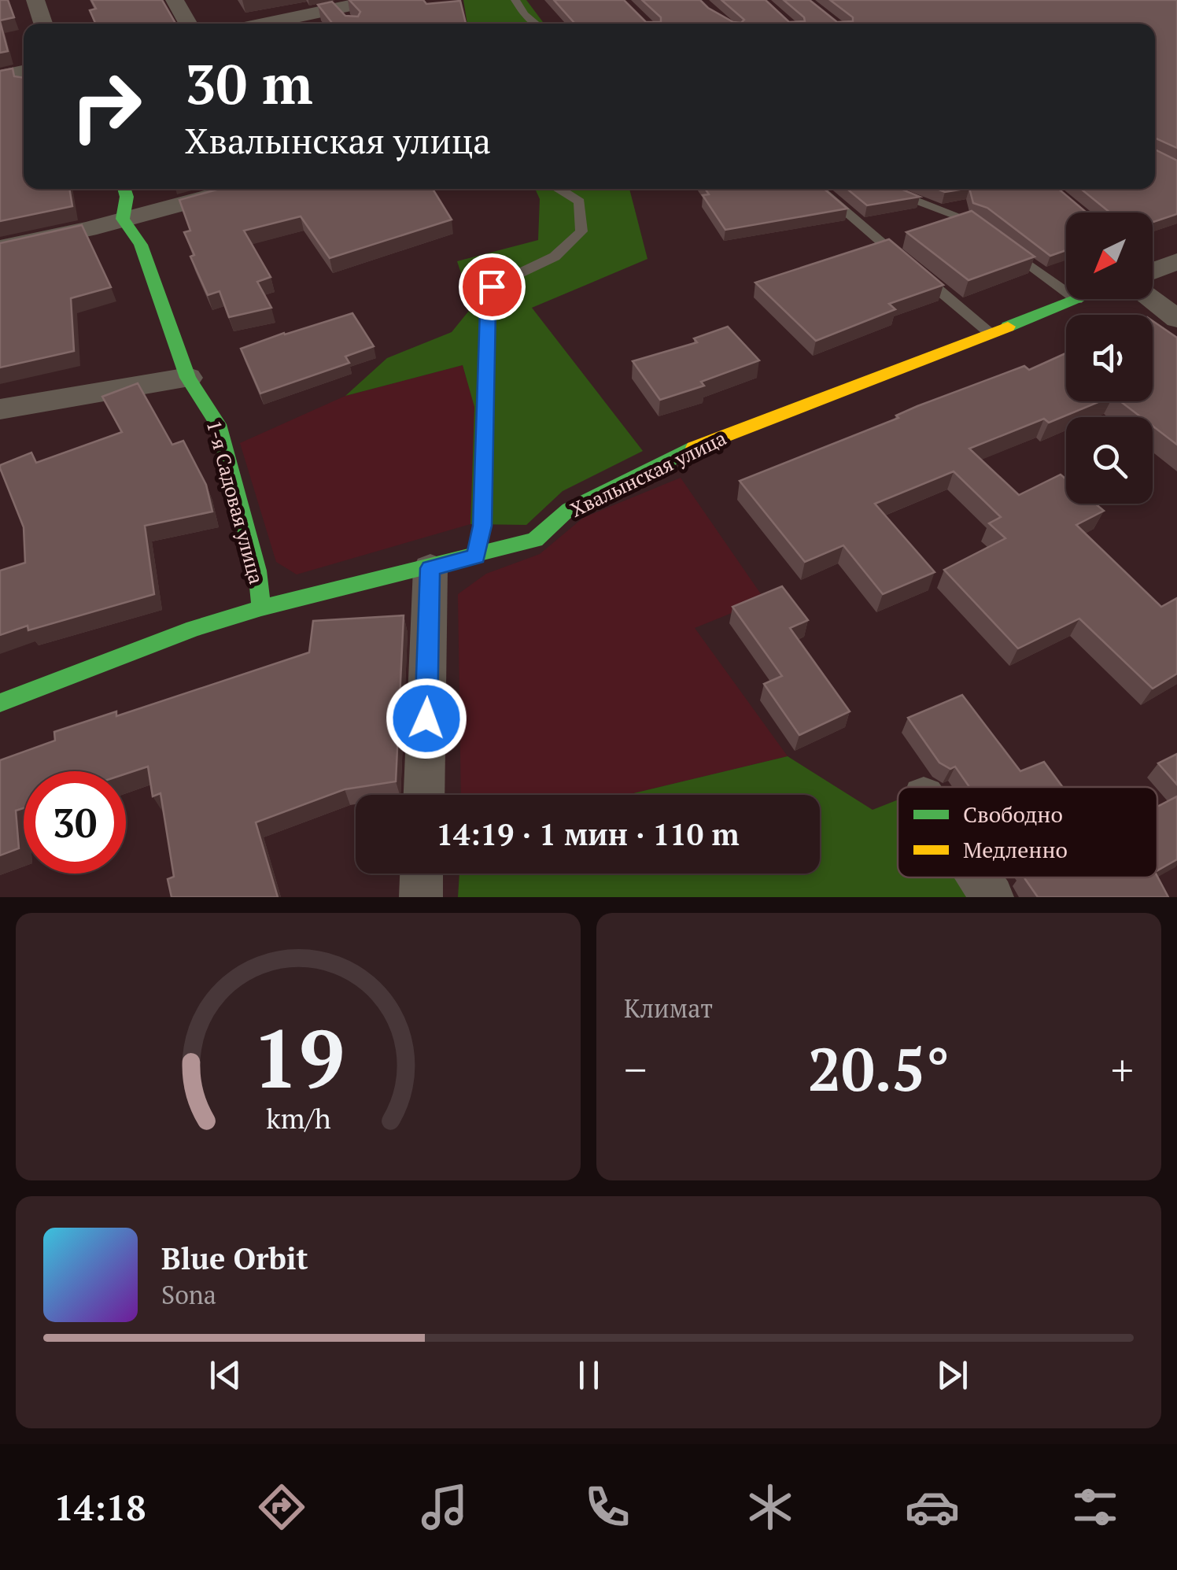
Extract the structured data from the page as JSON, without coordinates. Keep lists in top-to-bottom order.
{
  "streets": {
    "street": ["Хвалынская улица", "1-я Садовая улица"]
  },
  "crossings": [
    ["Хвалынская улица", "1-я Садовая улица"]
  ],
  "legend": ["Свободно", "Медленно"],
  "north": "bottom left",
  "page": {
    "turn": ["30 m", "Хвалынская улица"],
    "limit": "30",
    "trip": "14:19 · 1 мин · 110 m",
    "tile": "Климат",
    "heat": ["−", "20.5°", "+"],
    "song": ["Blue Orbit", "Sona"],
    "tabs": "14:18",
    "gauge": ["19", "km/h"]
  }
}
